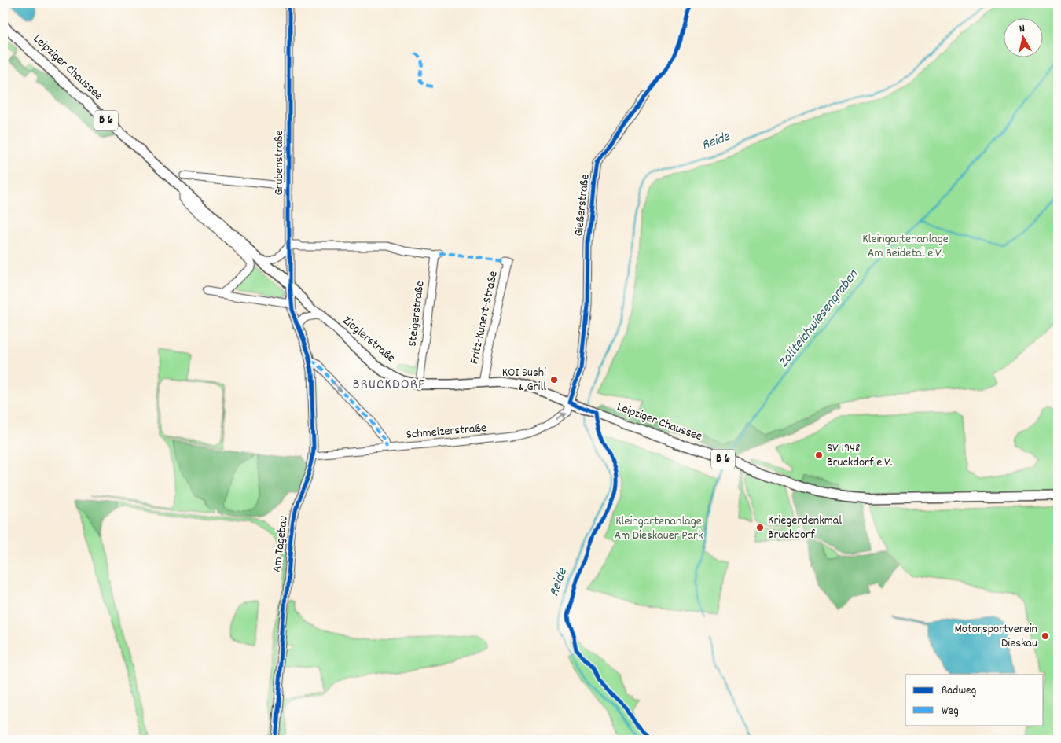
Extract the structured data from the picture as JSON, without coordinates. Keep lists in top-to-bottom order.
{
  "streets": {
    "main road": ["Leipziger Chaussee", "B 6", "Zieglerstraße"],
    "street": [
      "Grubenstraße",
      "Gießerstraße",
      "Steigerstraße",
      "Fritz-Kunert-Straße",
      "Schmelzerstraße",
      "Am Tagebau"
    ]
  },
  "crossings": [
    ["Leipziger Chaussee", "Zieglerstraße"],
    ["Grubenstraße", "Steigerstraße"],
    ["Grubenstraße", "Zieglerstraße"],
    ["Grubenstraße", "Am Tagebau"],
    ["Gießerstraße", "Zieglerstraße"],
    ["Gießerstraße", "Schmelzerstraße"],
    ["Fritz-Kunert-Straße", "Zieglerstraße"],
    ["Zieglerstraße", "Schmelzerstraße"],
    ["Zieglerstraße", "Am Tagebau"],
    ["Schmelzerstraße", "Am Tagebau"]
  ],
  "one_way": ["Schmelzerstraße"],
  "districts": ["BRUCKDORF"],
  "water": ["Reide", "Zollteichwiesengraben"],
  "parks": ["Kleingartenanlage Am Reidetal e.V.", "Kleingartenanlage Am Dieskauer Park"],
  "places": [
    "KOI Sushi & Grill",
    "SV 1948 Bruckdorf e.V.",
    "Kriegerdenkmal Bruckdorf",
    "Motorsportverein Dieskau"
  ],
  "legend": ["Radweg", "Weg"],
  "north": "top"
}
